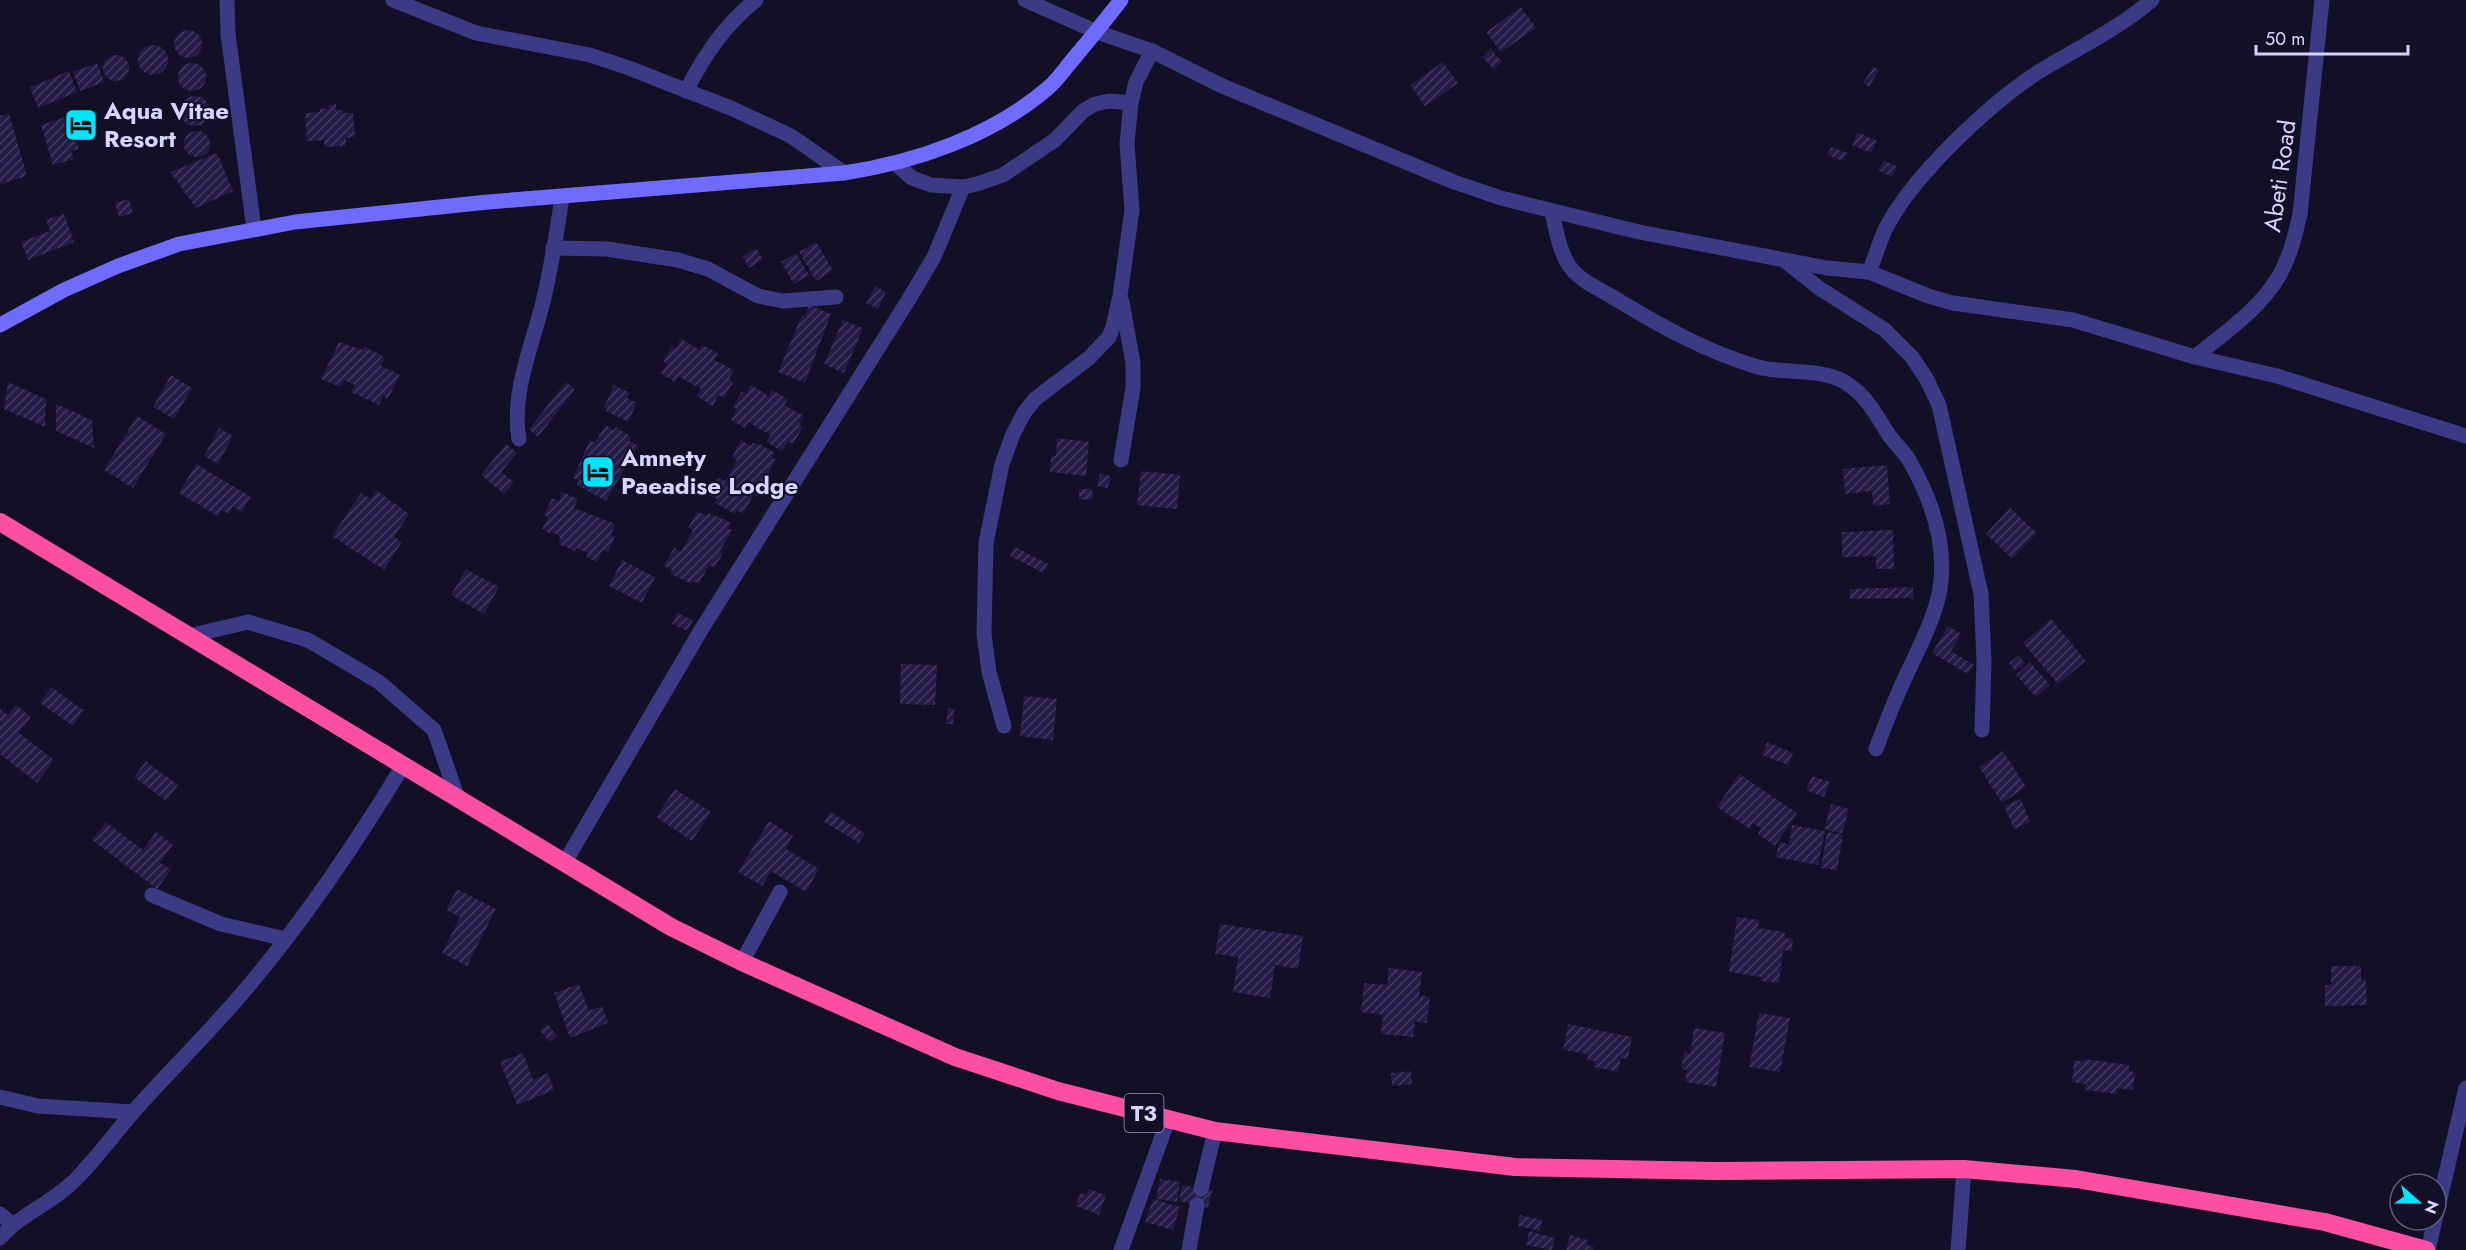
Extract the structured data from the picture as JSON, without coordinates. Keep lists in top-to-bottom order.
{
  "streets": {
    "highway": ["T3"],
    "street": ["Abeti Road"]
  },
  "places": {
    "hotel": ["Aqua Vitae Resort", "Amnety Paeadise Lodge"]
  },
  "scale_bar": "50 m",
  "north": "right"
}
